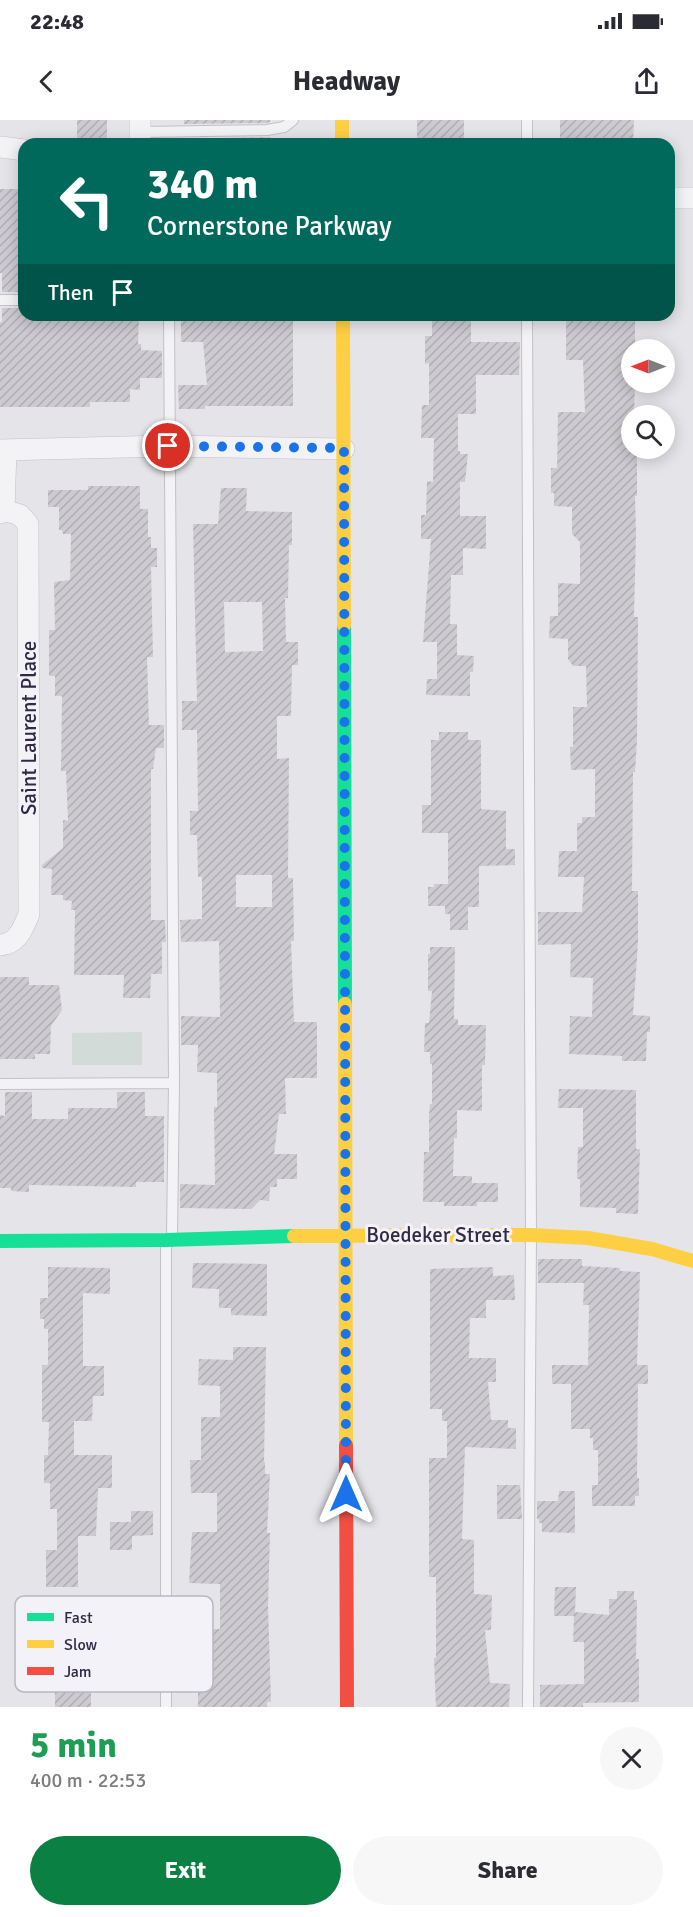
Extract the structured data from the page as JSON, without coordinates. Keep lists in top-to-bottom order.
{
  "streets": {
    "street": ["Saint Laurent Place", "Boedeker Street"]
  },
  "legend": ["Fast", "Slow", "Jam"],
  "north": "left",
  "page": {
    "status": "22:48",
    "header": "Headway",
    "turn": ["340 m", "Cornerstone Parkway"],
    "then": "Then",
    "heading": ["5 min", "400 m · 22:53"],
    "buttons": ["Exit", "Share"]
  }
}
